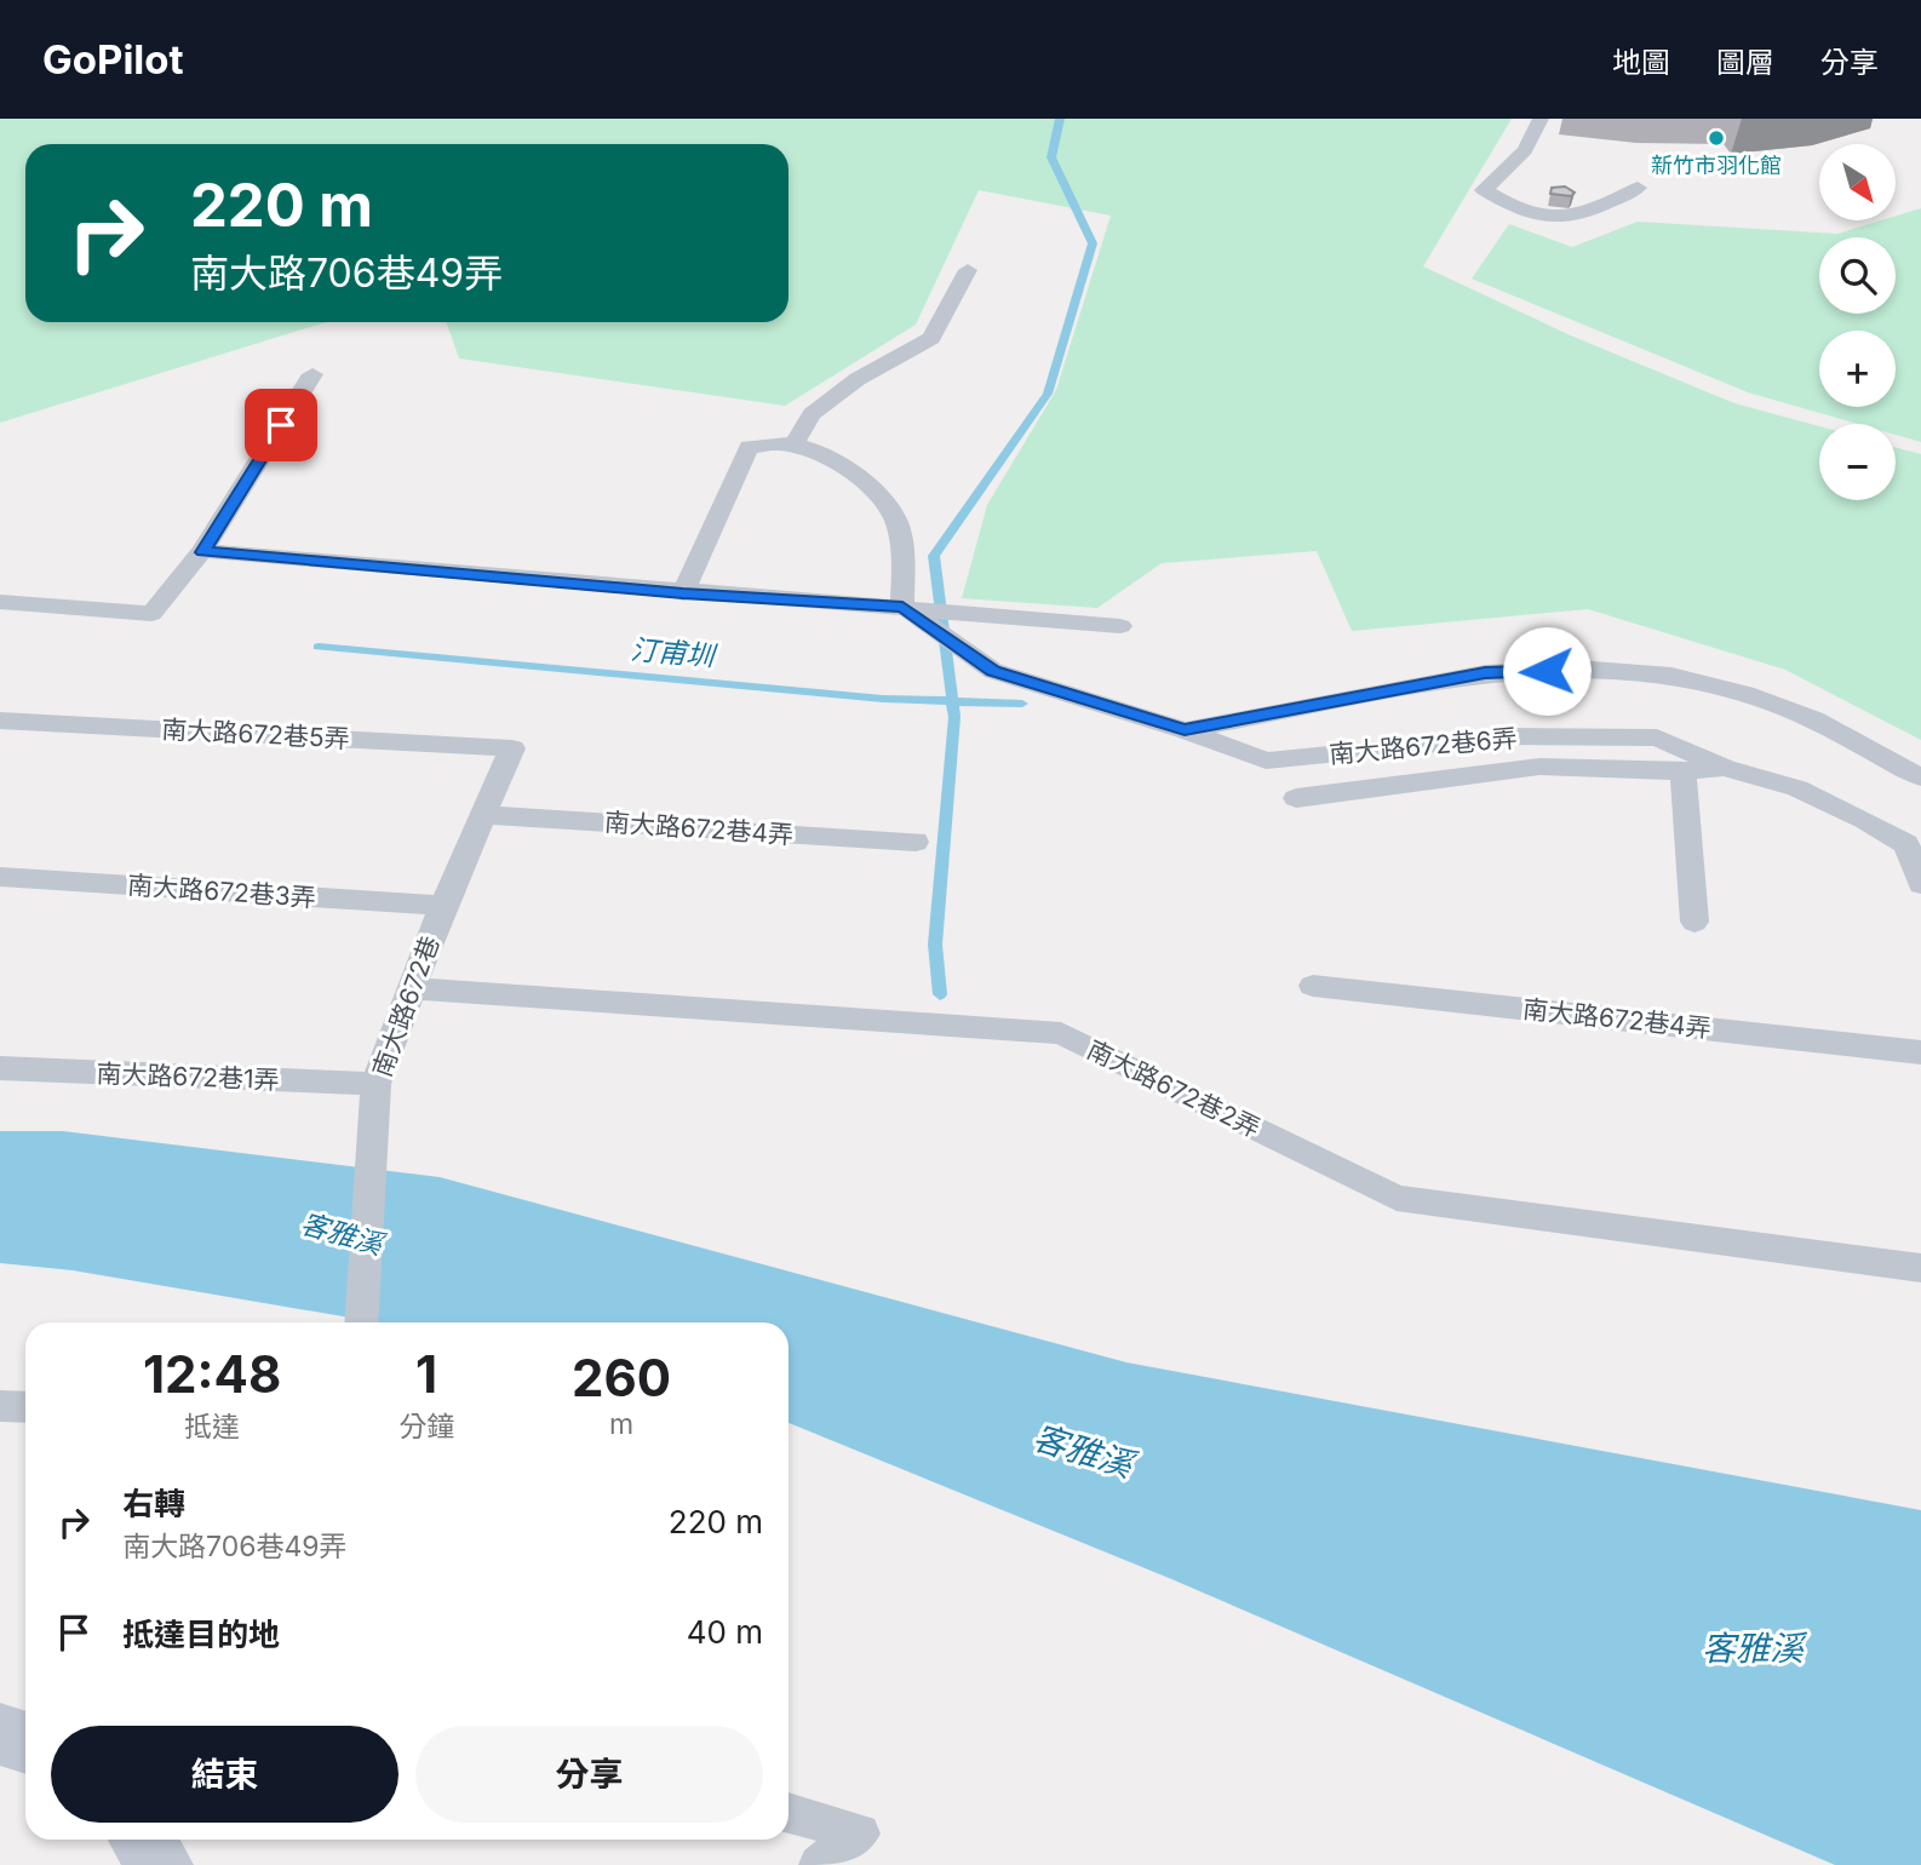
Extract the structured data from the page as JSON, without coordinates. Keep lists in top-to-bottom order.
{
  "streets": {
    "lane": [
      "南大路672巷5弄",
      "南大路672巷6弄",
      "南大路672巷4弄",
      "南大路672巷3弄",
      "南大路672巷",
      "南大路672巷1弄",
      "南大路672巷2弄"
    ]
  },
  "crossings": [
    ["南大路672巷5弄", "南大路672巷"],
    ["南大路672巷4弄", "南大路672巷"],
    ["南大路672巷3弄", "南大路672巷"],
    ["南大路672巷", "南大路672巷1弄"],
    ["南大路672巷", "南大路672巷2弄"]
  ],
  "water": ["汀甫圳", "客雅溪"],
  "places": ["新竹市羽化館"],
  "north": "bottom right",
  "page": {
    "header": "GoPilot",
    "nav": ["地圖", "圖層", "分享"],
    "map_buttons": ["+", "−"],
    "turn": ["220 m", "南大路706巷49弄"],
    "eta": [
      "12:48",
      "抵達",
      "1",
      "分鐘",
      "260",
      "m"
    ],
    "list": [
      {
        "name": "右轉",
        "note": "南大路706巷49弄",
        "value": "220 m"
      },
      {
        "name": "抵達目的地",
        "value": "40 m"
      }
    ],
    "buttons": ["結束", "分享"]
  }
}
